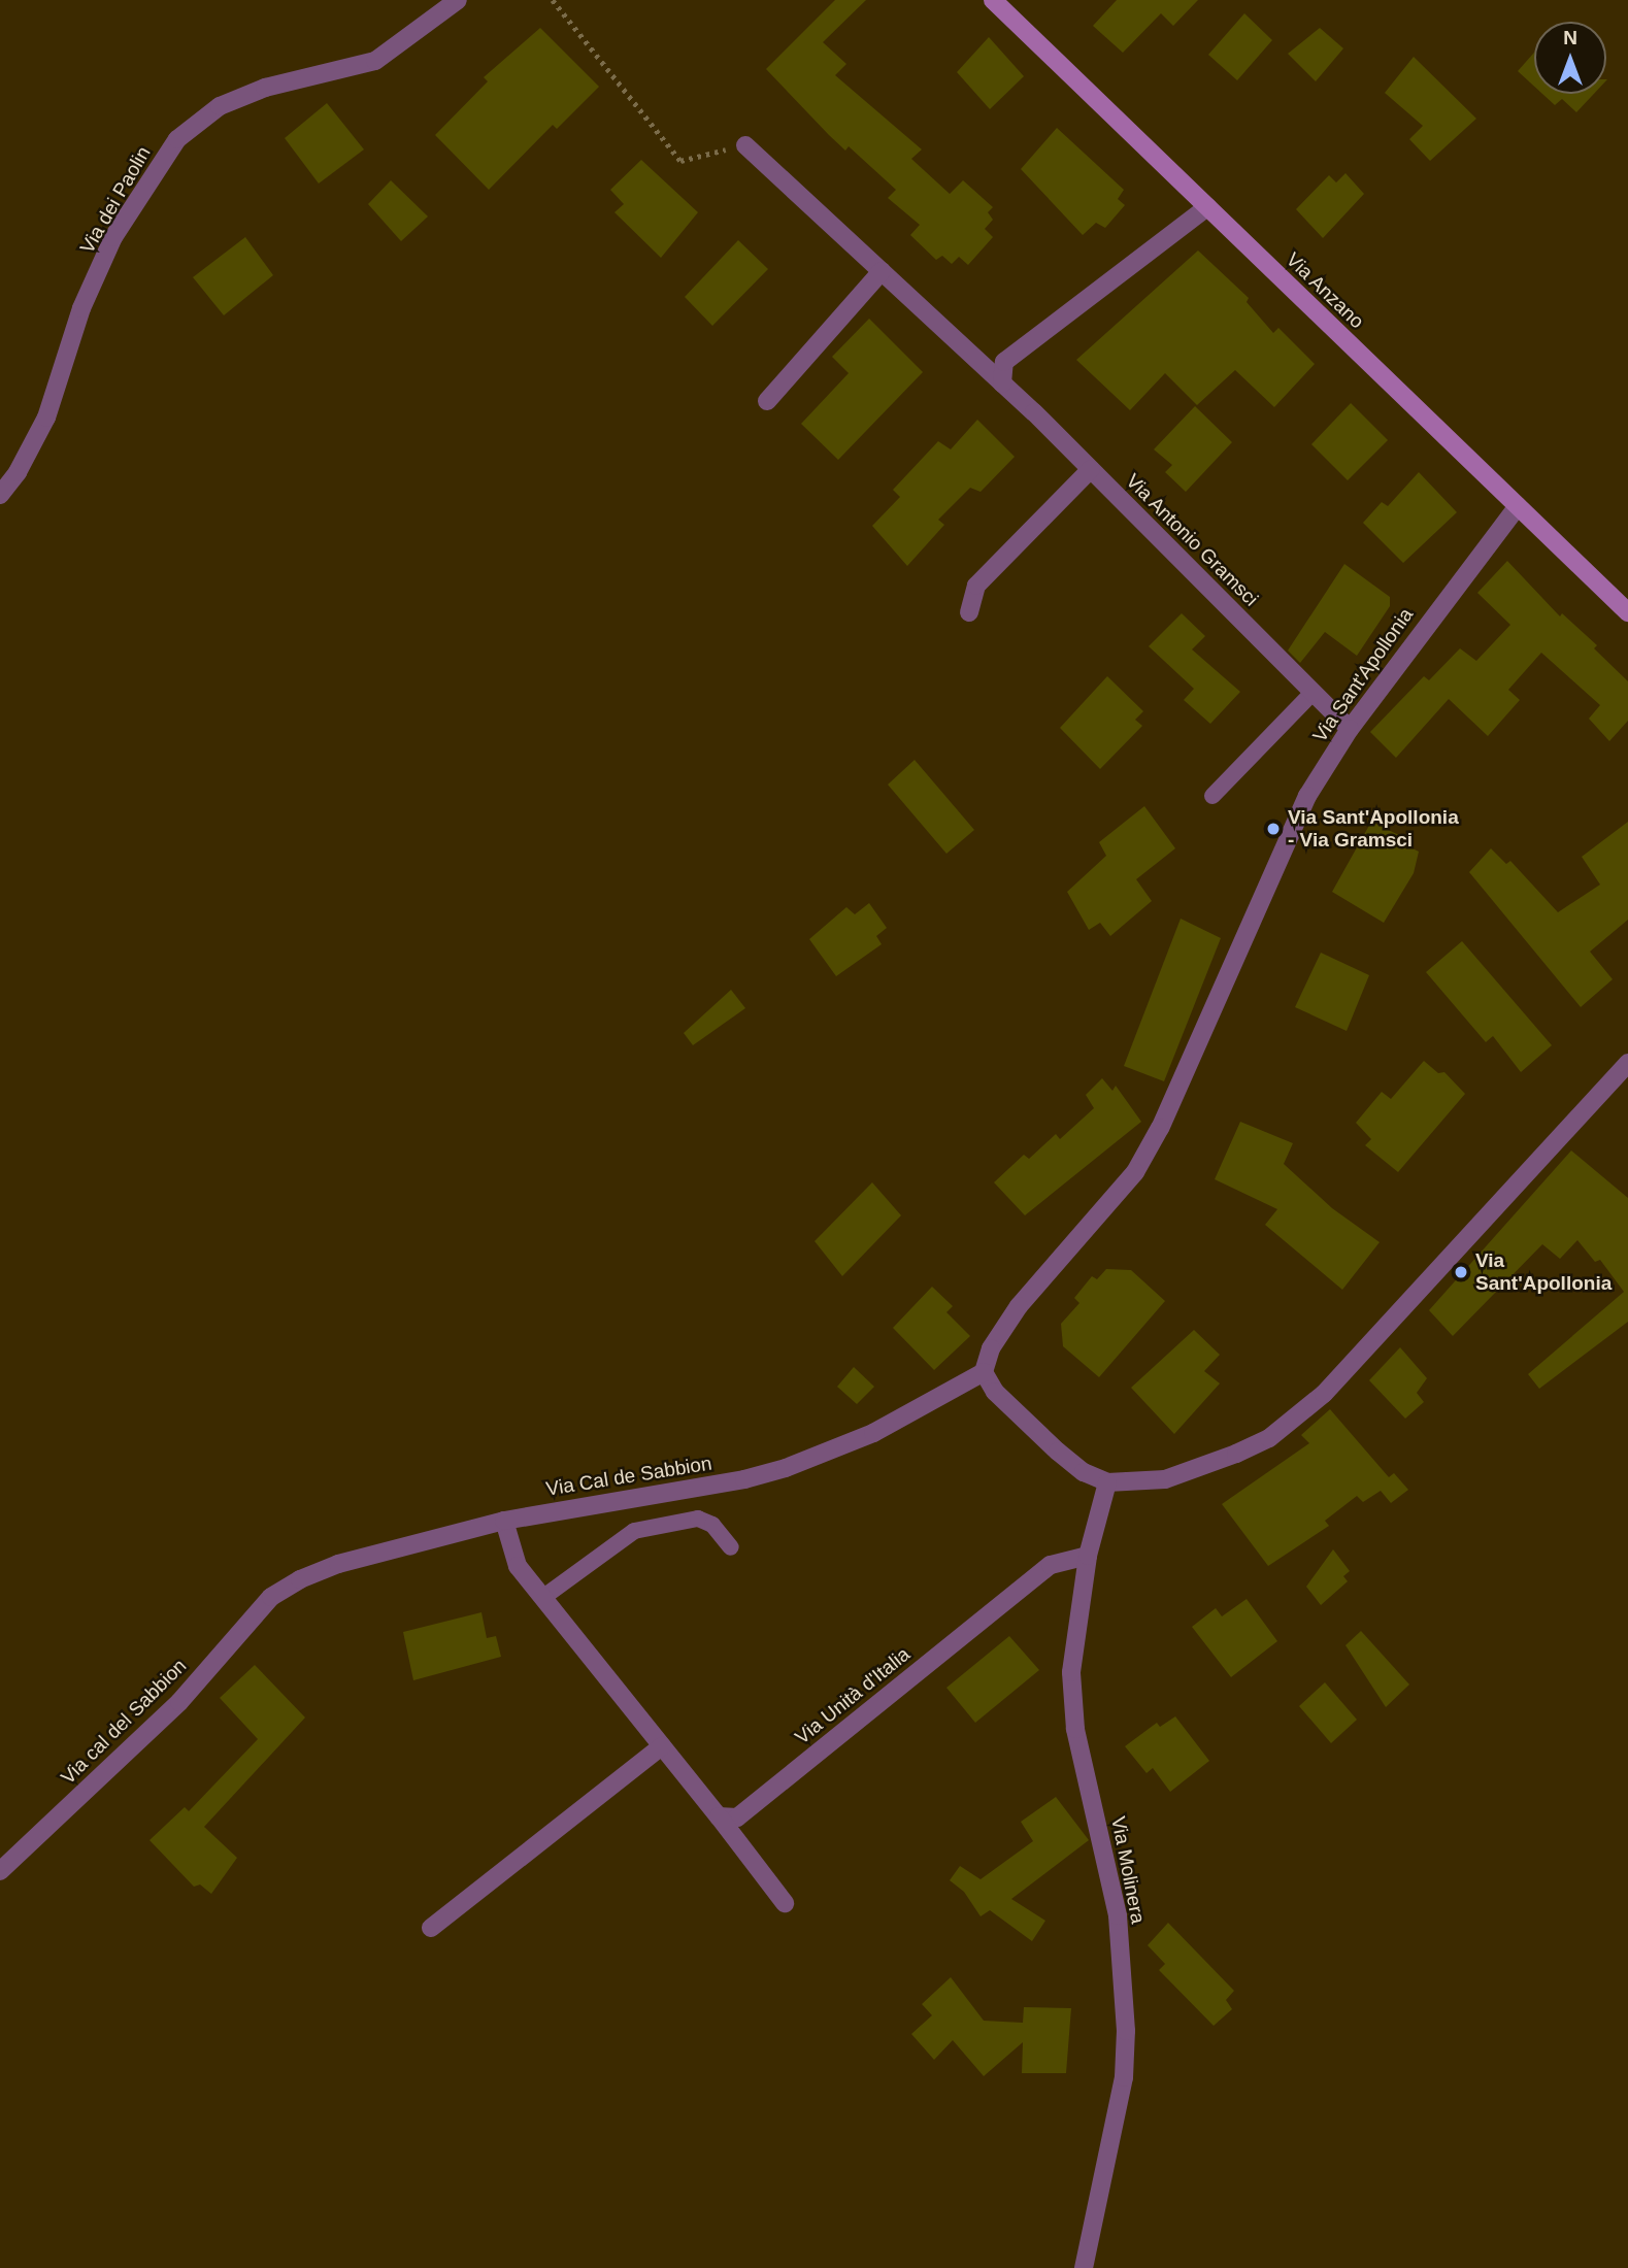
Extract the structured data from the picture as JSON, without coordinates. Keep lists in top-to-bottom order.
{
  "streets": {
    "main road": ["Via Anzano"],
    "street": [
      "Via dei Paolin",
      "Via Antonio Gramsci",
      "Via Sant'Apollonia",
      "Via Cal de Sabbion",
      "Via Unità d'Italia",
      "Via cal del Sabbion",
      "Via Molinera"
    ]
  },
  "crossings": [
    ["Via Anzano", "Via Sant'Apollonia"],
    ["Via Antonio Gramsci", "Via Sant'Apollonia"],
    ["Via Sant'Apollonia", "Via Cal de Sabbion"],
    ["Via Cal de Sabbion", "Via cal del Sabbion"],
    ["Via Unità d'Italia", "Via Molinera"]
  ],
  "places": ["Via Sant'Apollonia - Via Gramsci", "Via Sant'Apollonia"],
  "north": "top"
}
